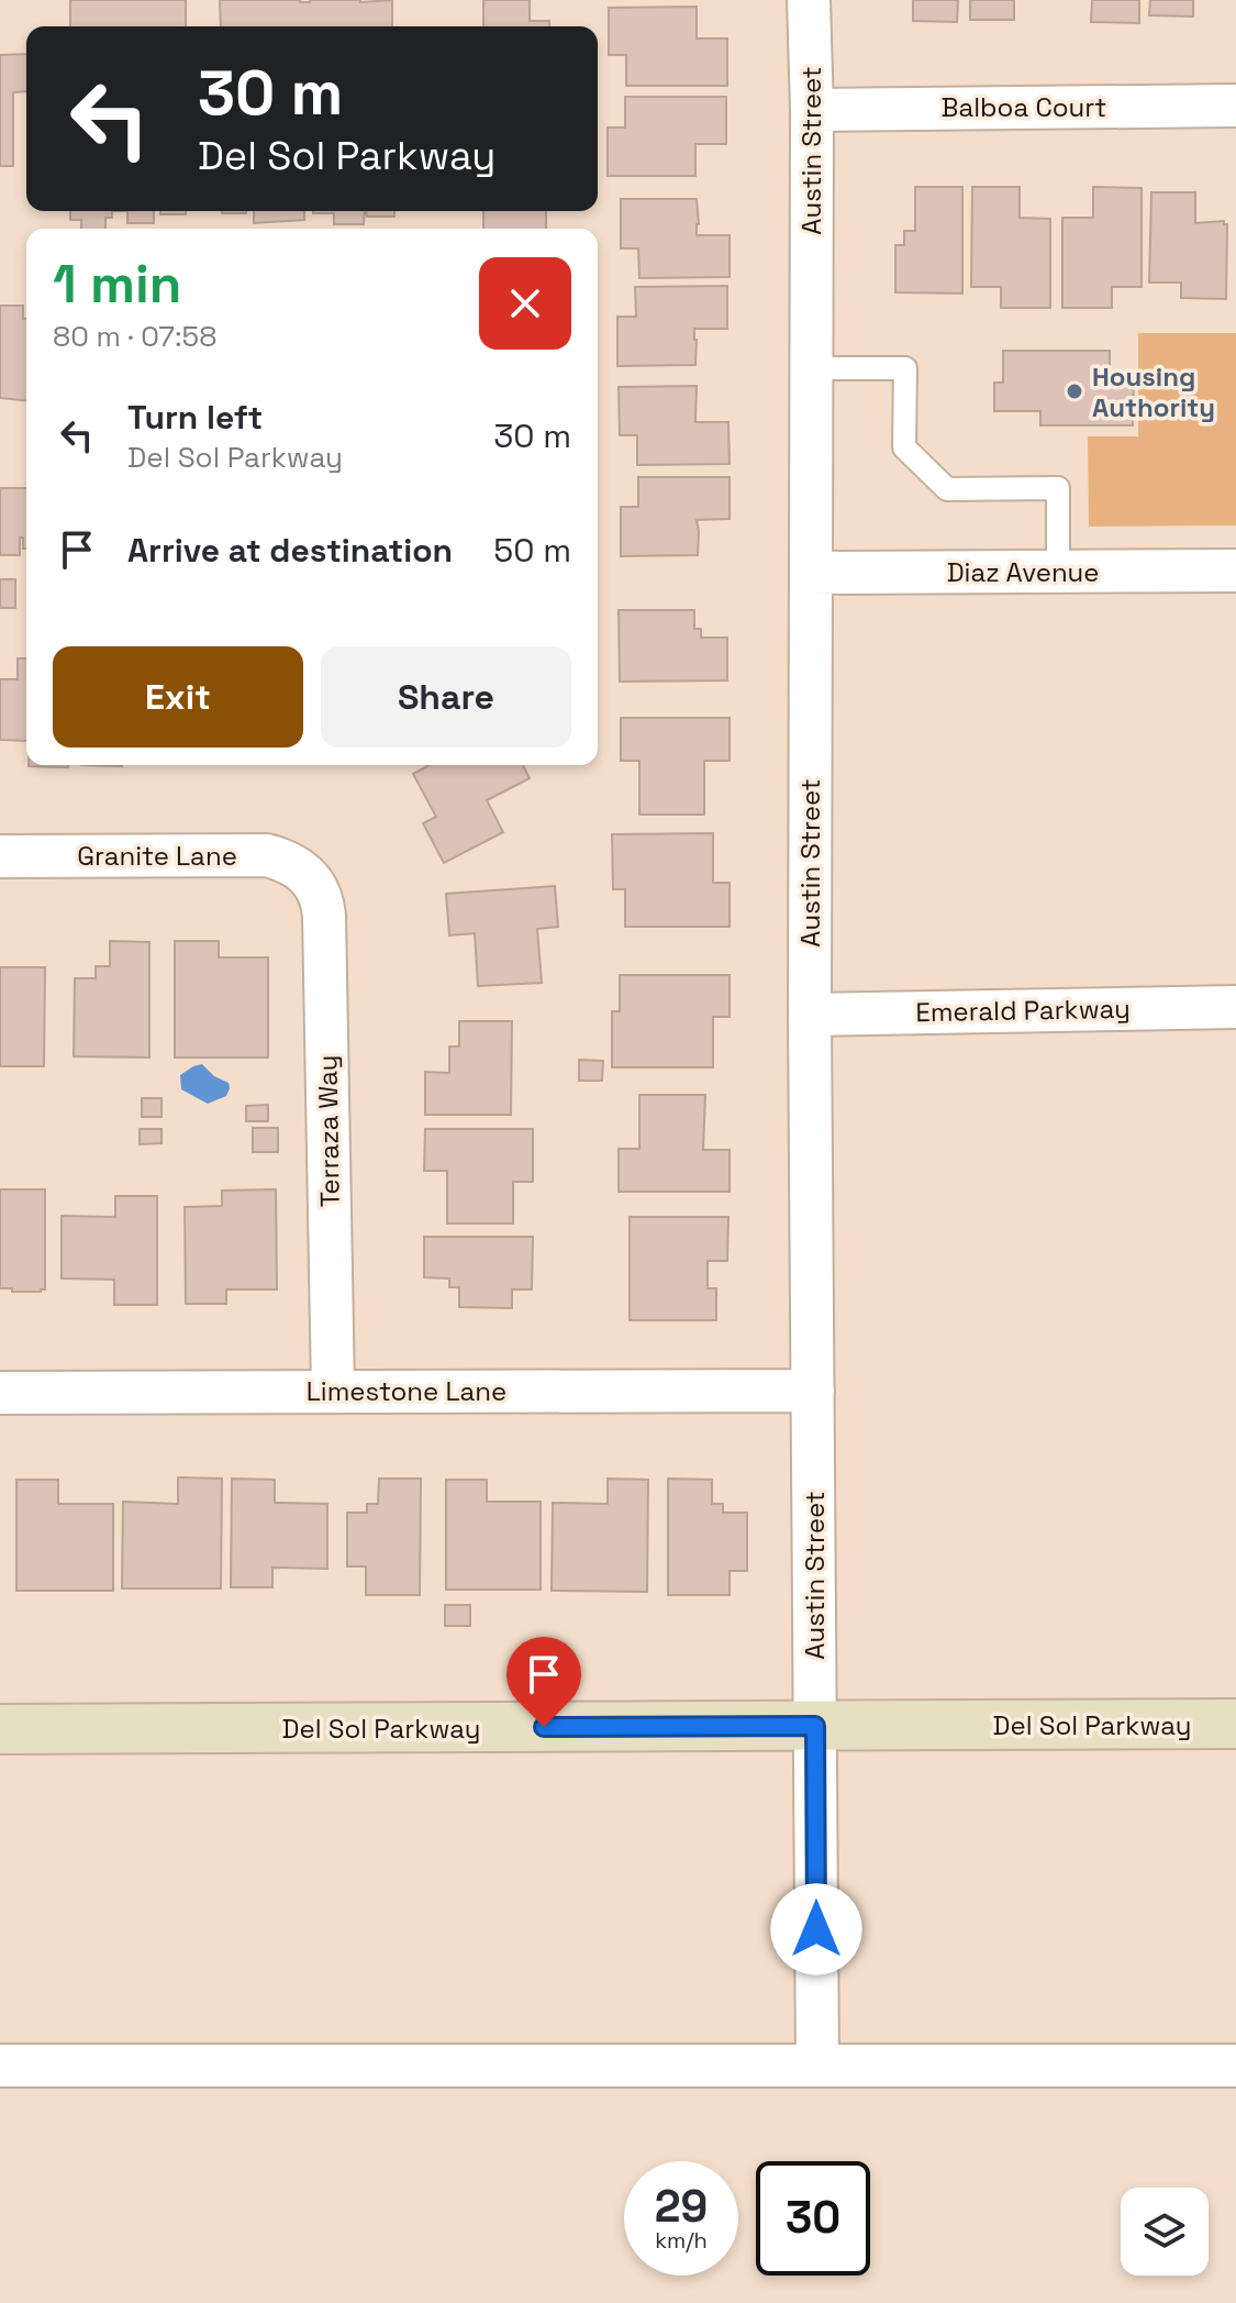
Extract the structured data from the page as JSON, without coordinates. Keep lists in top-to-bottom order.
{
  "streets": {
    "street": [
      "Balboa Court",
      "Austin Street",
      "Diaz Avenue",
      "Granite Lane",
      "Emerald Parkway",
      "Terraza Way",
      "Limestone Lane",
      "Del Sol Parkway"
    ]
  },
  "crossings": [
    ["Balboa Court", "Austin Street"],
    ["Austin Street", "Diaz Avenue"],
    ["Austin Street", "Emerald Parkway"],
    ["Austin Street", "Limestone Lane"],
    ["Austin Street", "Del Sol Parkway"],
    ["Granite Lane", "Terraza Way"],
    ["Terraza Way", "Limestone Lane"]
  ],
  "places": ["Housing Authority"],
  "page": {
    "turn": ["30 m", "Del Sol Parkway"],
    "heading": ["1 min", "80 m · 07:58"],
    "list": [
      {
        "name": "Turn left",
        "note": "Del Sol Parkway",
        "value": "30 m"
      },
      {
        "name": "Arrive at destination",
        "value": "50 m"
      }
    ],
    "buttons": ["Exit", "Share"],
    "speed": "29 km/h",
    "limit": "30"
  }
}
